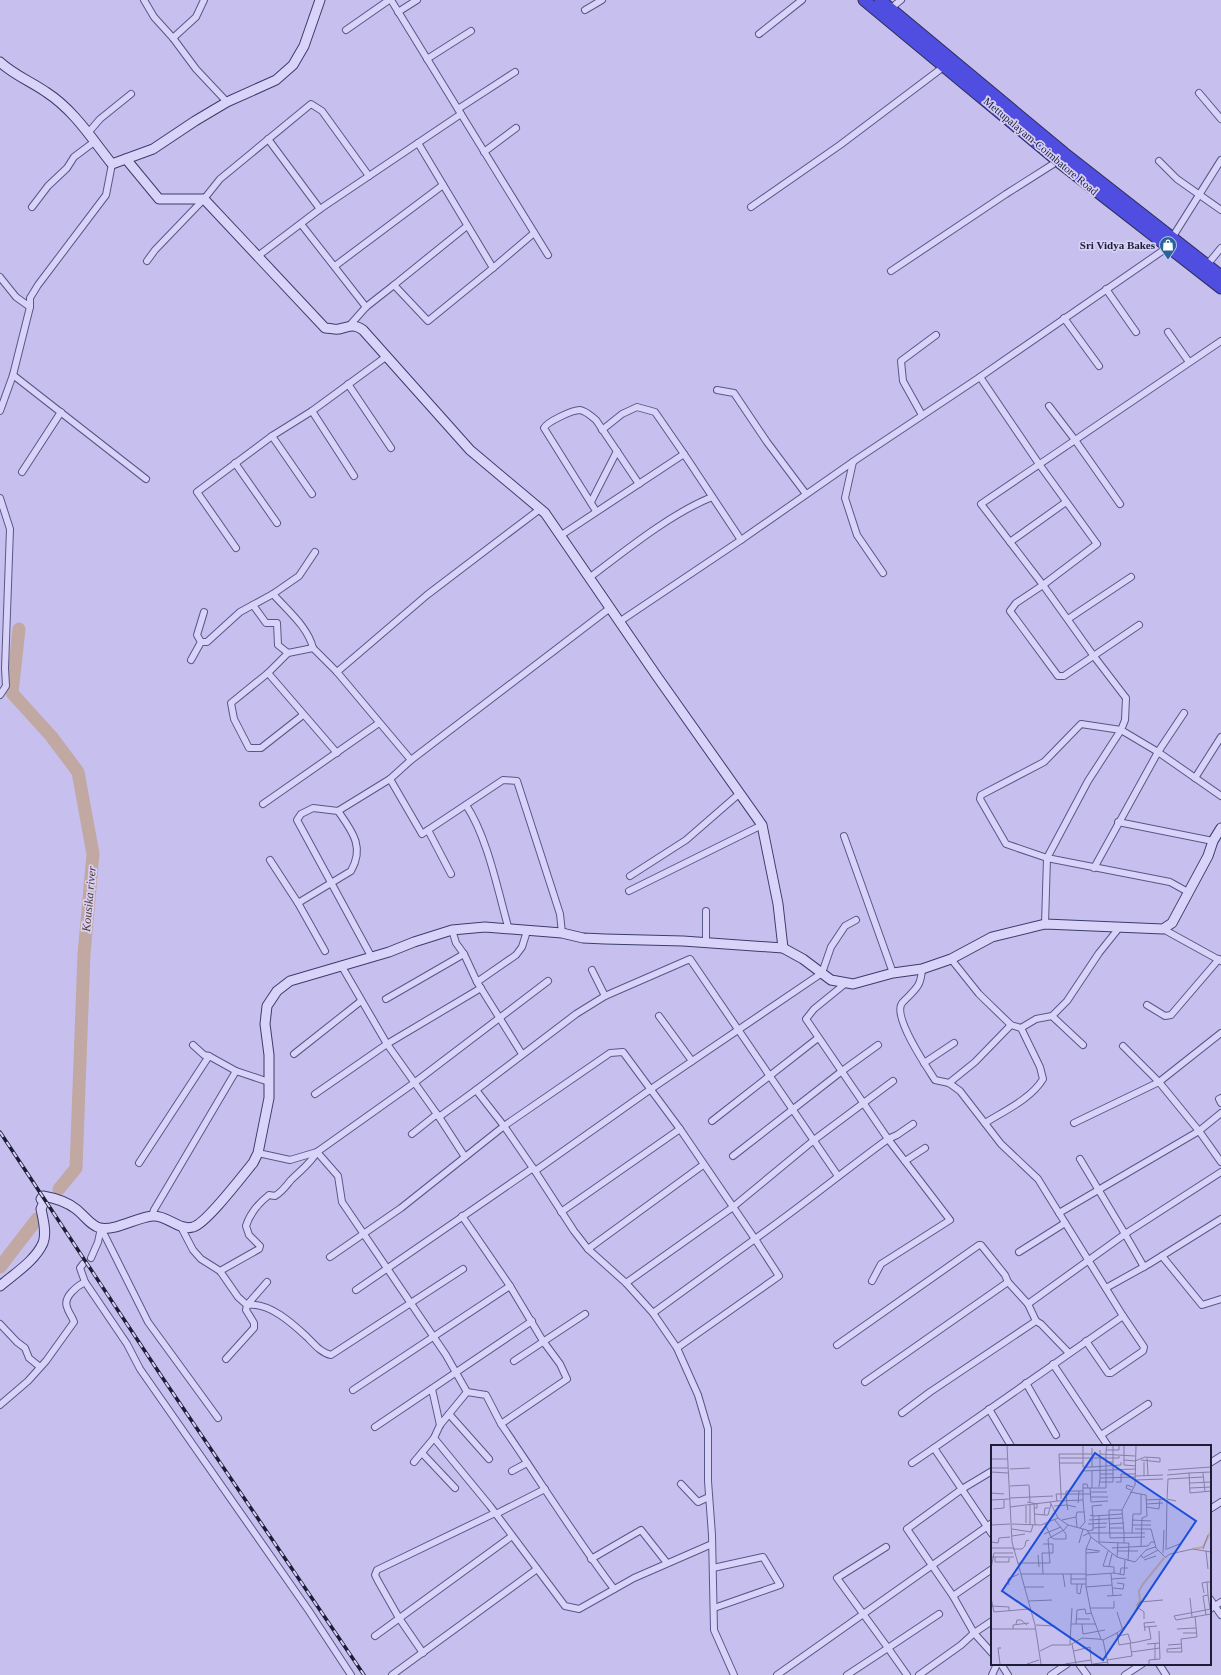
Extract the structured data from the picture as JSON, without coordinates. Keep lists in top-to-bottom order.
{
  "streets": {
    "highway": ["Mettupalayam-Coimbatore Road"]
  },
  "water": ["Kousika river"],
  "places": {
    "shop": ["Sri Vidya Bakes"]
  }
}
